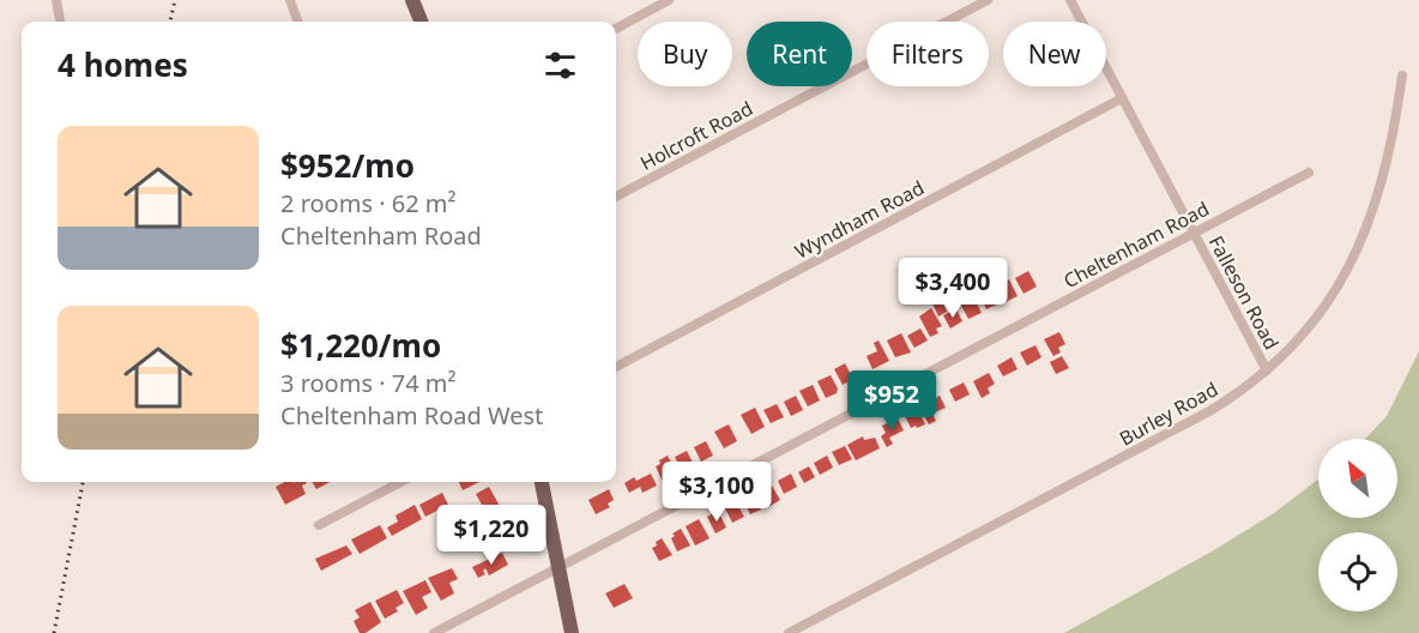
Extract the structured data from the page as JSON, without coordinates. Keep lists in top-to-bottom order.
{
  "streets": {
    "street": [
      "Holcroft Road",
      "Wyndham Road",
      "Cheltenham Road",
      "Falleson Road",
      "Burley Road"
    ]
  },
  "crossings": [
    ["Wyndham Road", "Falleson Road"],
    ["Cheltenham Road", "Falleson Road"],
    ["Falleson Road", "Burley Road"]
  ],
  "north": "top left",
  "page": {
    "chip": [
      "Buy",
      "Rent",
      "Filters",
      "New"
    ],
    "heading": "4 homes",
    "list": [
      {
        "name": "$952/mo",
        "note": "2 rooms · 62 m² · Cheltenham Road"
      },
      {
        "name": "$1,220/mo",
        "note": "3 rooms · 74 m² · Cheltenham Road West"
      }
    ],
    "price": [
      "$3,400",
      "$952",
      "$3,100",
      "$1,220"
    ]
  }
}
